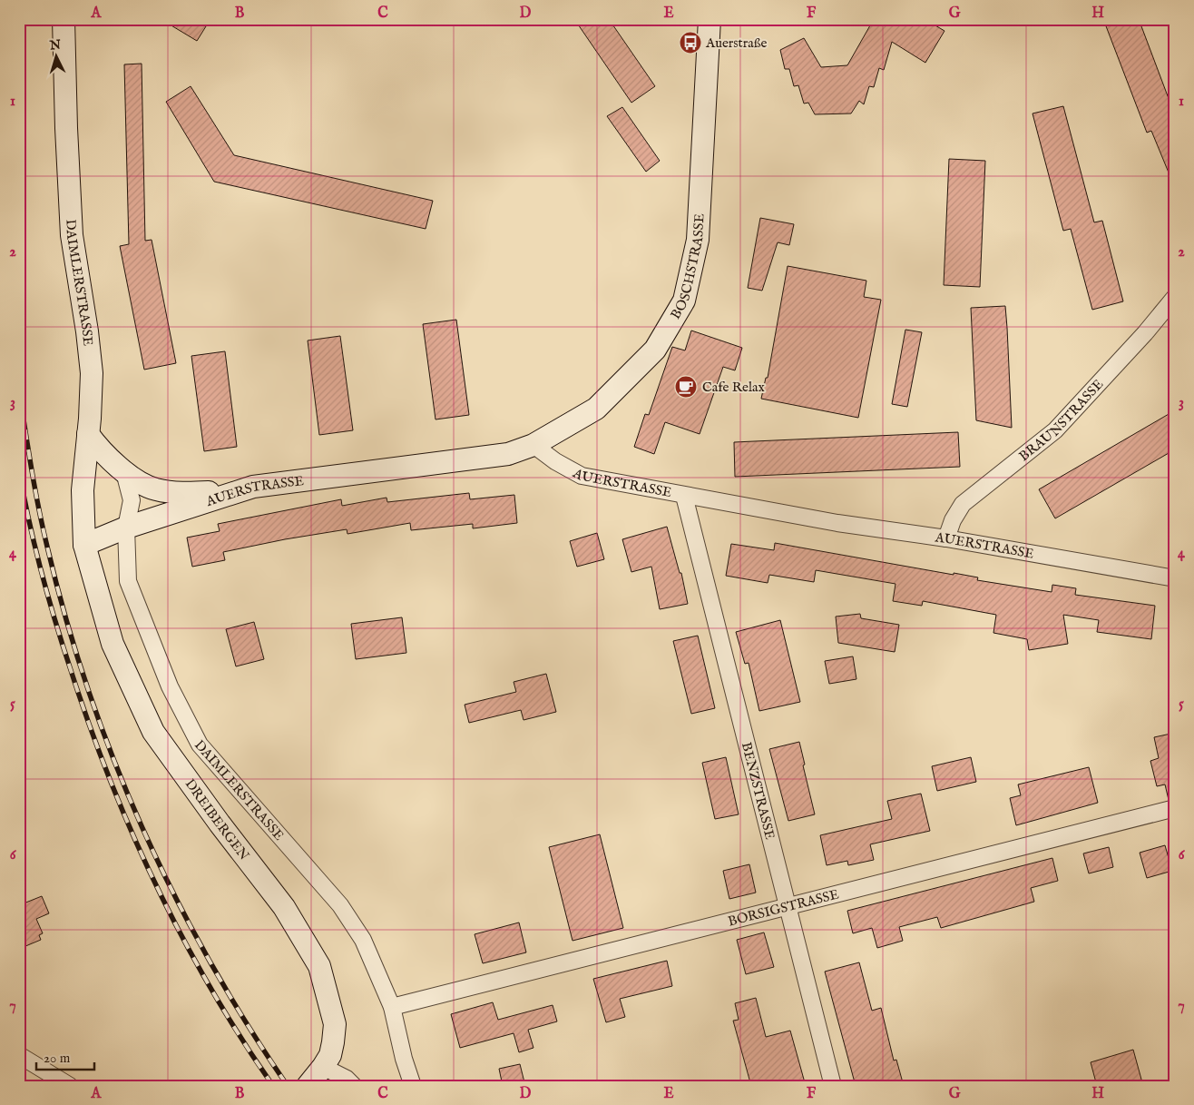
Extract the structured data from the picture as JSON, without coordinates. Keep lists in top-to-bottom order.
{
  "streets": {
    "street": [
      "BOSCHSTRASSE",
      "DAIMLERSTRASSE",
      "BRAUNSTRASSE",
      "AUERSTRASSE",
      "BENZSTRASSE",
      "DREIBERGEN",
      "BORSIGSTRASSE"
    ]
  },
  "crossings": [
    ["BOSCHSTRASSE", "AUERSTRASSE"],
    ["DAIMLERSTRASSE", "AUERSTRASSE"],
    ["DAIMLERSTRASSE", "DREIBERGEN"],
    ["DAIMLERSTRASSE", "BORSIGSTRASSE"],
    ["BRAUNSTRASSE", "AUERSTRASSE"],
    ["AUERSTRASSE", "BENZSTRASSE"],
    ["AUERSTRASSE", "DREIBERGEN"],
    ["BENZSTRASSE", "BORSIGSTRASSE"]
  ],
  "places": {
    "bus stop": ["Auerstraße"],
    "cafe": ["Cafe Relax"]
  },
  "scale_bar": "20 m",
  "north": "top",
  "grid": {
    "columns": [
      "A",
      "B",
      "C",
      "D",
      "E",
      "F",
      "G",
      "H"
    ],
    "rows": [
      "1",
      "2",
      "3",
      "4",
      "5",
      "6",
      "7"
    ]
  }
}
